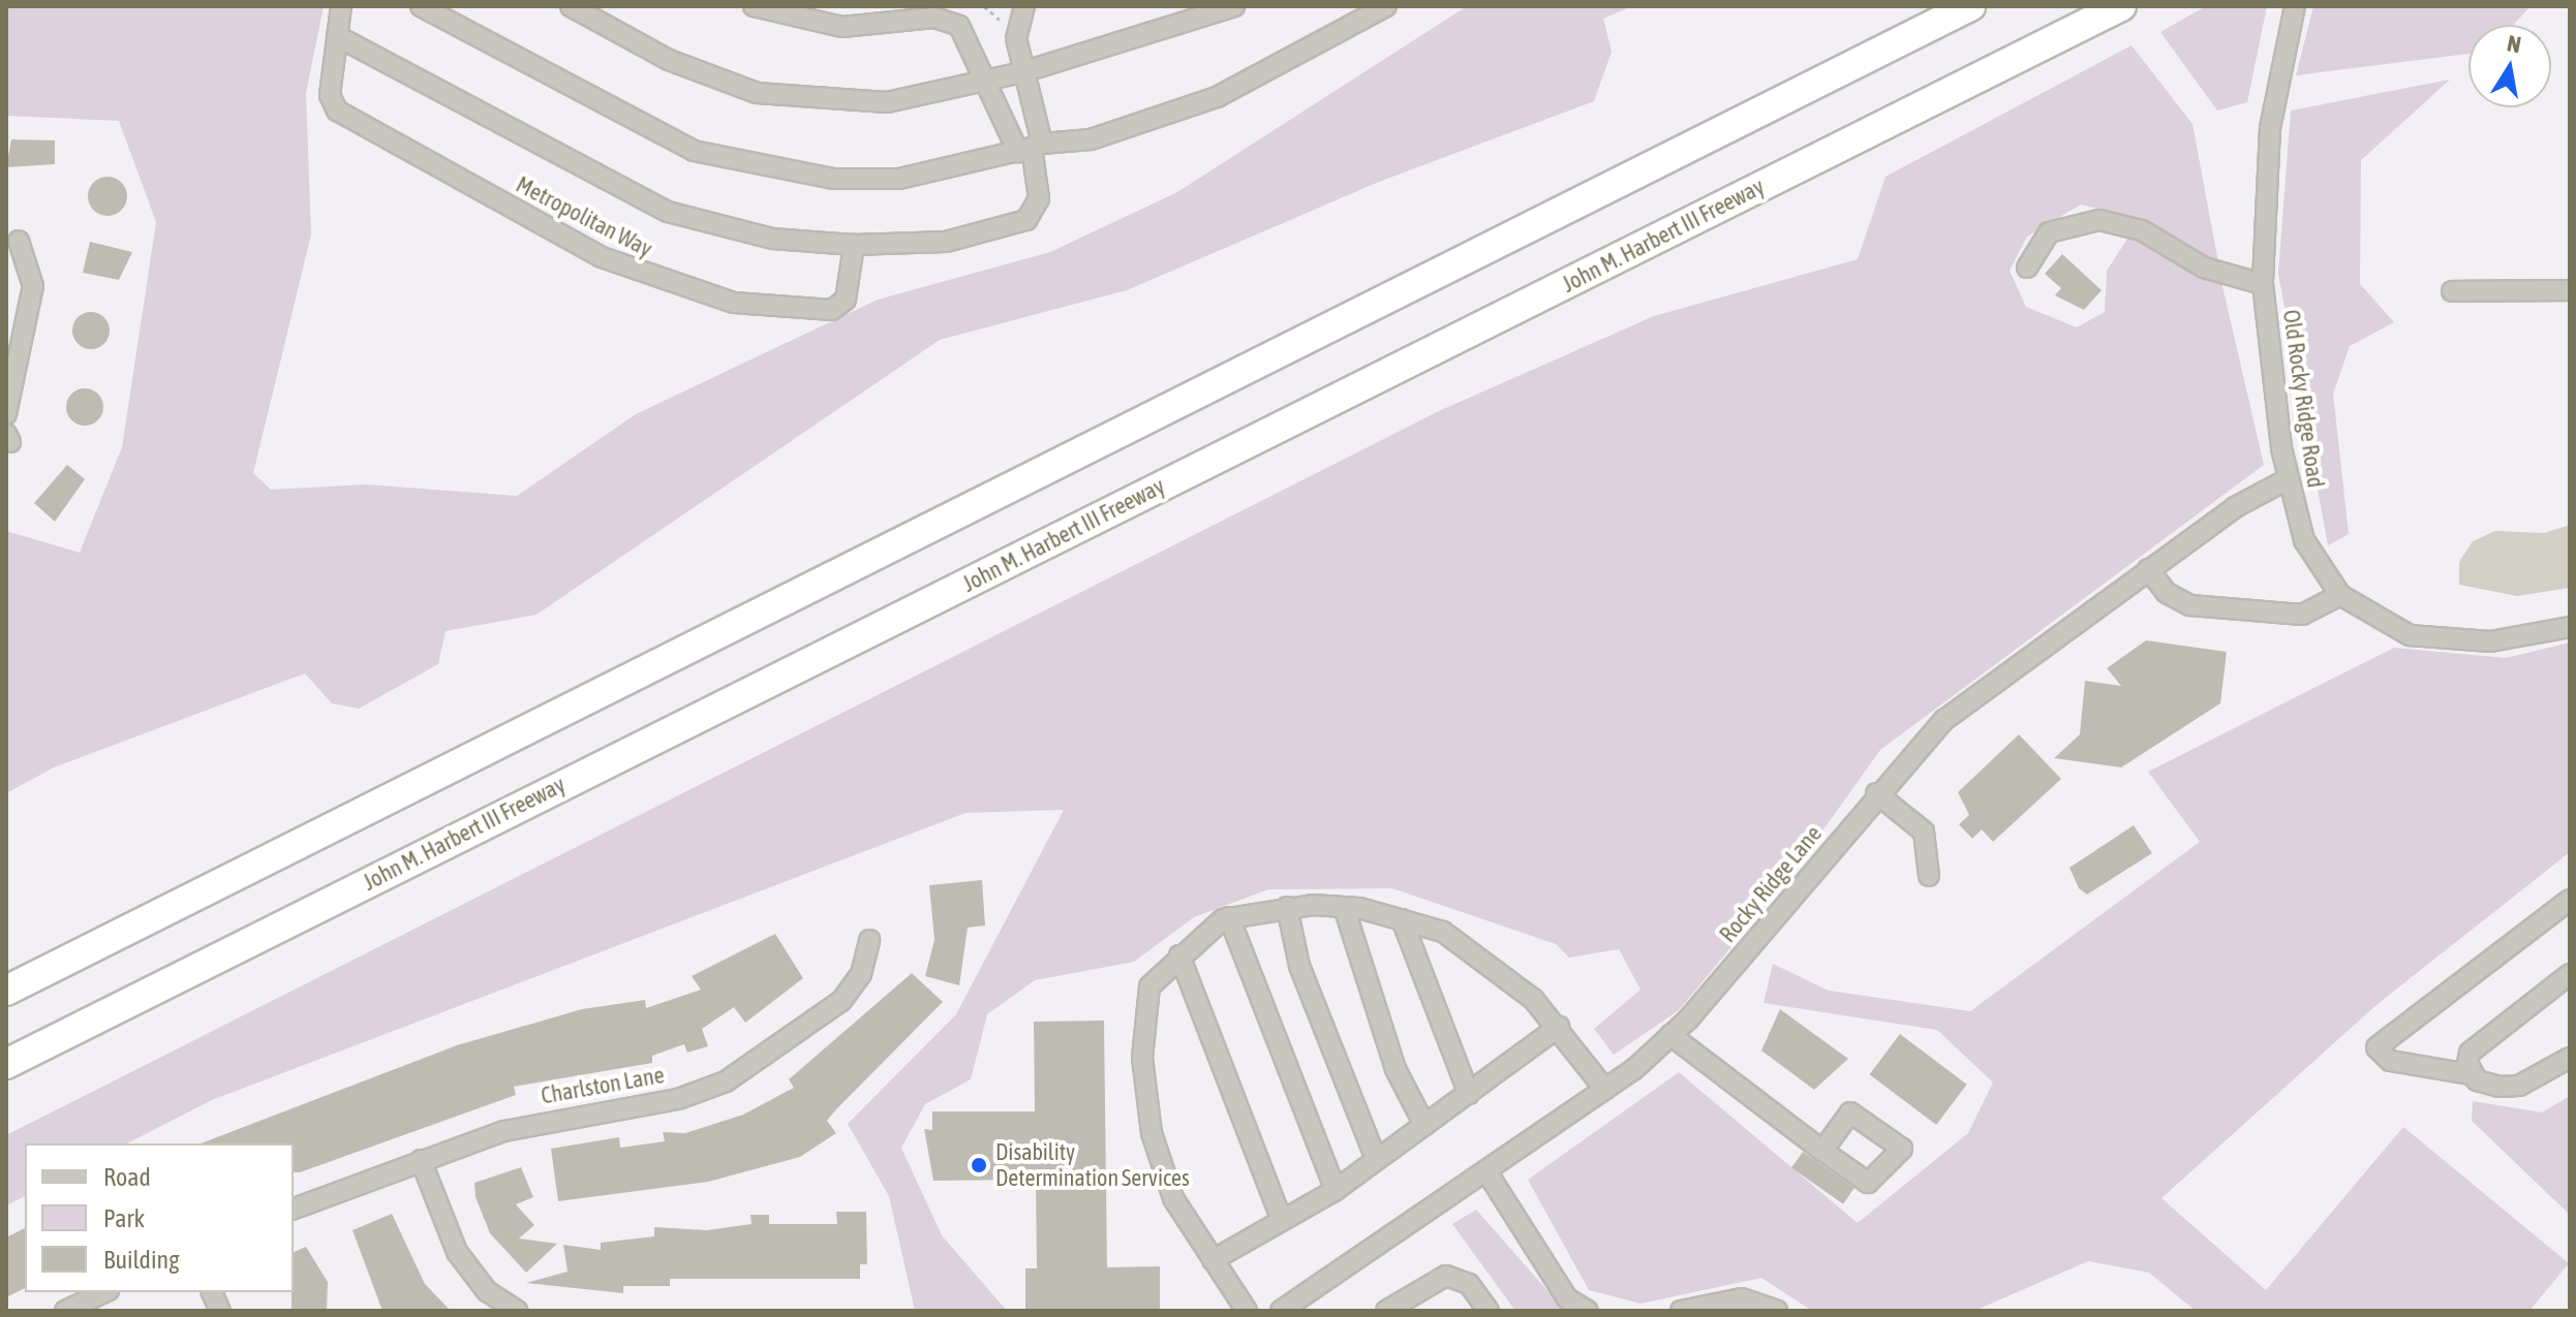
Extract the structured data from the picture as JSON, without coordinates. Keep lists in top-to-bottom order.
{
  "streets": {
    "highway": ["John M. Harbert III Freeway"],
    "street": [
      "Metropolitan Way",
      "Old Rocky Ridge Road",
      "Rocky Ridge Lane",
      "Charlston Lane"
    ]
  },
  "crossings": [
    ["Old Rocky Ridge Road", "Rocky Ridge Lane"]
  ],
  "places": ["Disability Determination Services"],
  "legend": ["Road", "Park", "Building"],
  "north": "top"
}
